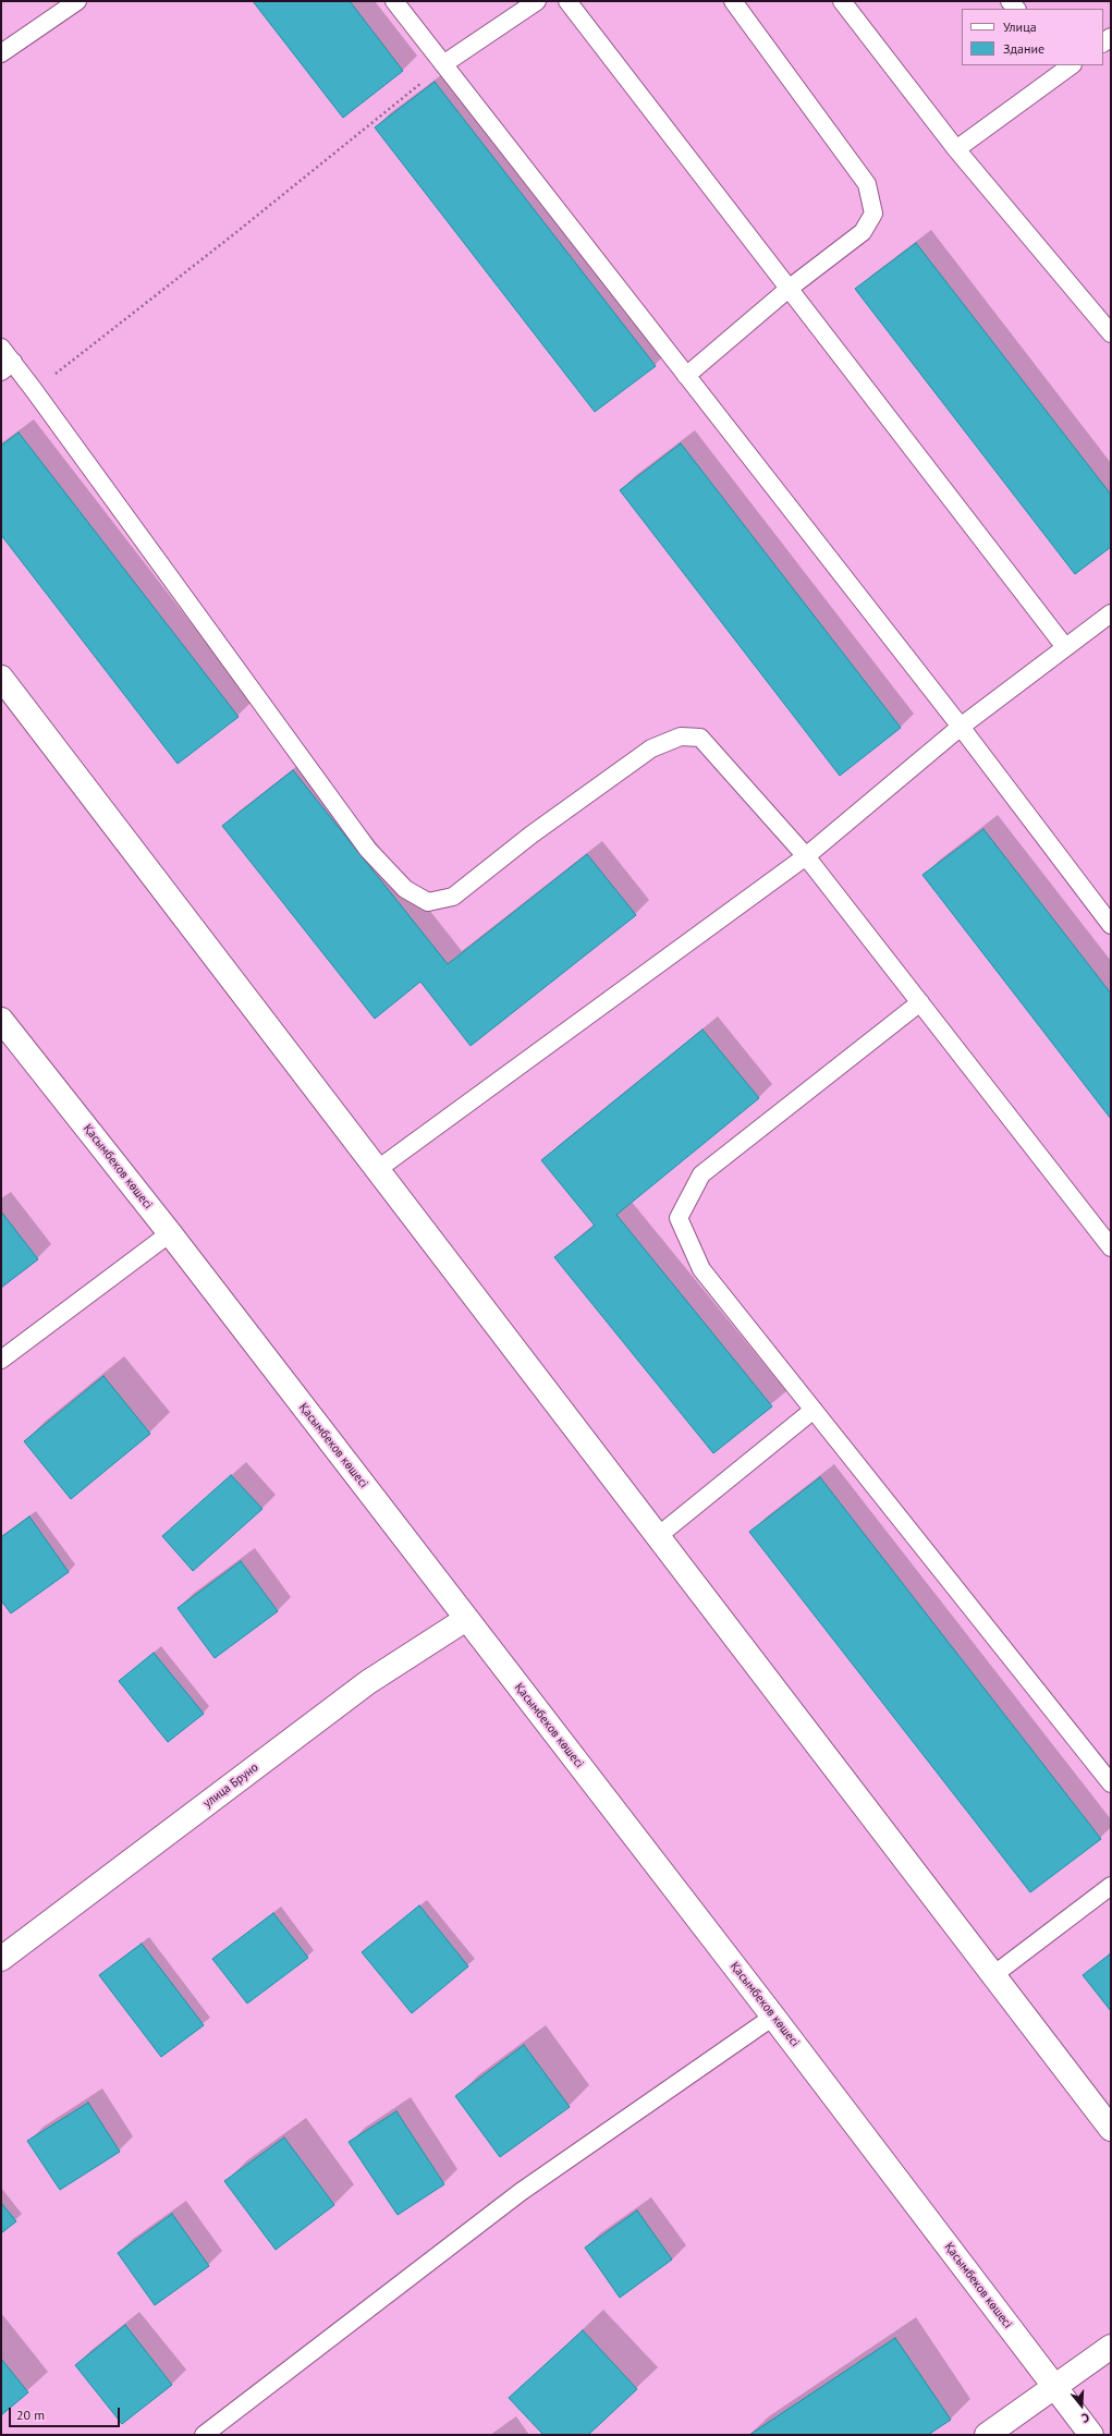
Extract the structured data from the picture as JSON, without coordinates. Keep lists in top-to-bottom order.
{
  "streets": {
    "street": ["Қасымбеков көшесі", "улица Бруно"]
  },
  "crossings": [
    ["Қасымбеков көшесі", "улица Бруно"]
  ],
  "legend": ["Улица", "Здание"],
  "scale_bar": "20 m",
  "north": "bottom"
}
